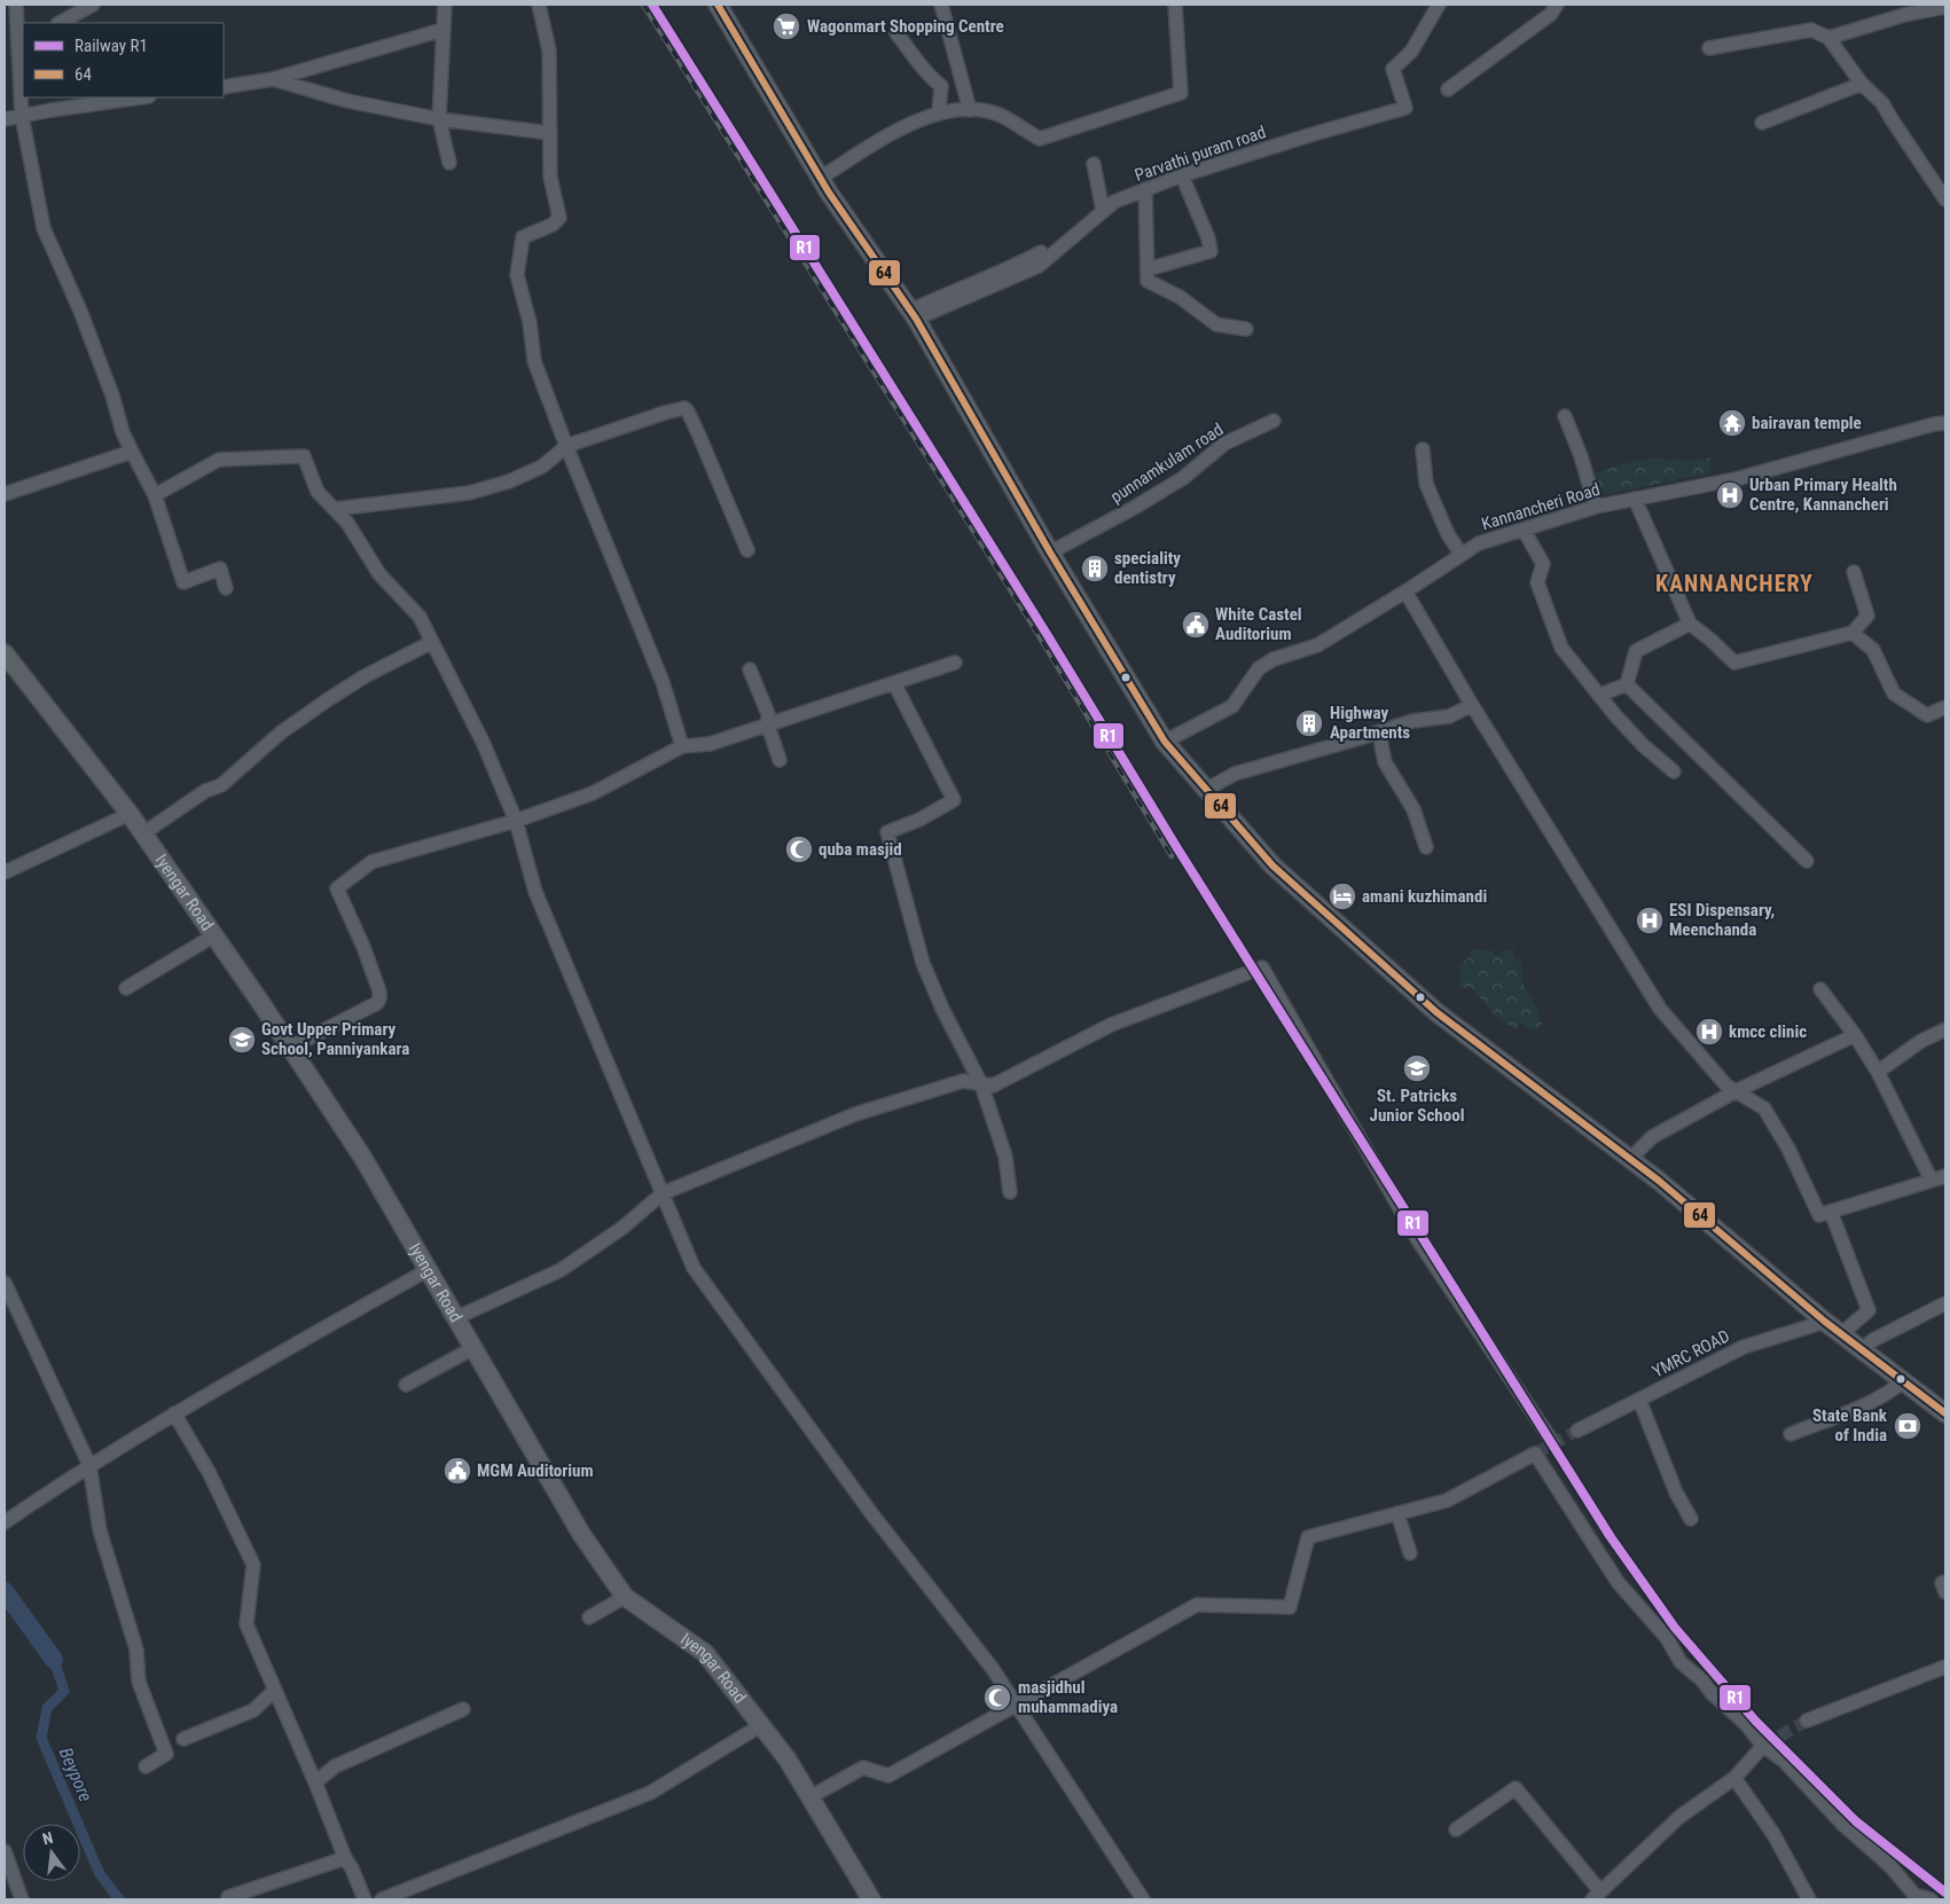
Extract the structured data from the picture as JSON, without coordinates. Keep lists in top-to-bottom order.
{
  "streets": {
    "main road": ["Iyengar Road"],
    "street": [
      "Parvathi puram road",
      "punnamkulam road",
      "Kannancheri Road",
      "YMRC ROAD"
    ]
  },
  "districts": ["KANNANCHERY"],
  "water": ["Beypore"],
  "places": {
    "supermarket": ["Wagonmart Shopping Centre"],
    "temple": ["bairavan temple"],
    "hospital": ["Urban Primary Health Centre, Kannancheri", "ESI Dispensary, Meenchanda", "kmcc clinic"],
    "building": ["speciality dentistry", "Highway Apartments"],
    "public building": ["White Castel Auditorium", "MGM Auditorium"],
    "mosque": ["quba masjid", "masjidhul muhammadiya"],
    "hotel": ["amani kuzhimandi"],
    "school or university": ["Govt Upper Primary School, Panniyankara", "St. Patricks Junior School"],
    "bank": ["State Bank of India"]
  },
  "lines": ["rail line R1", "transit line 64"],
  "legend": ["Railway R1", "64"],
  "north": "top"
}
